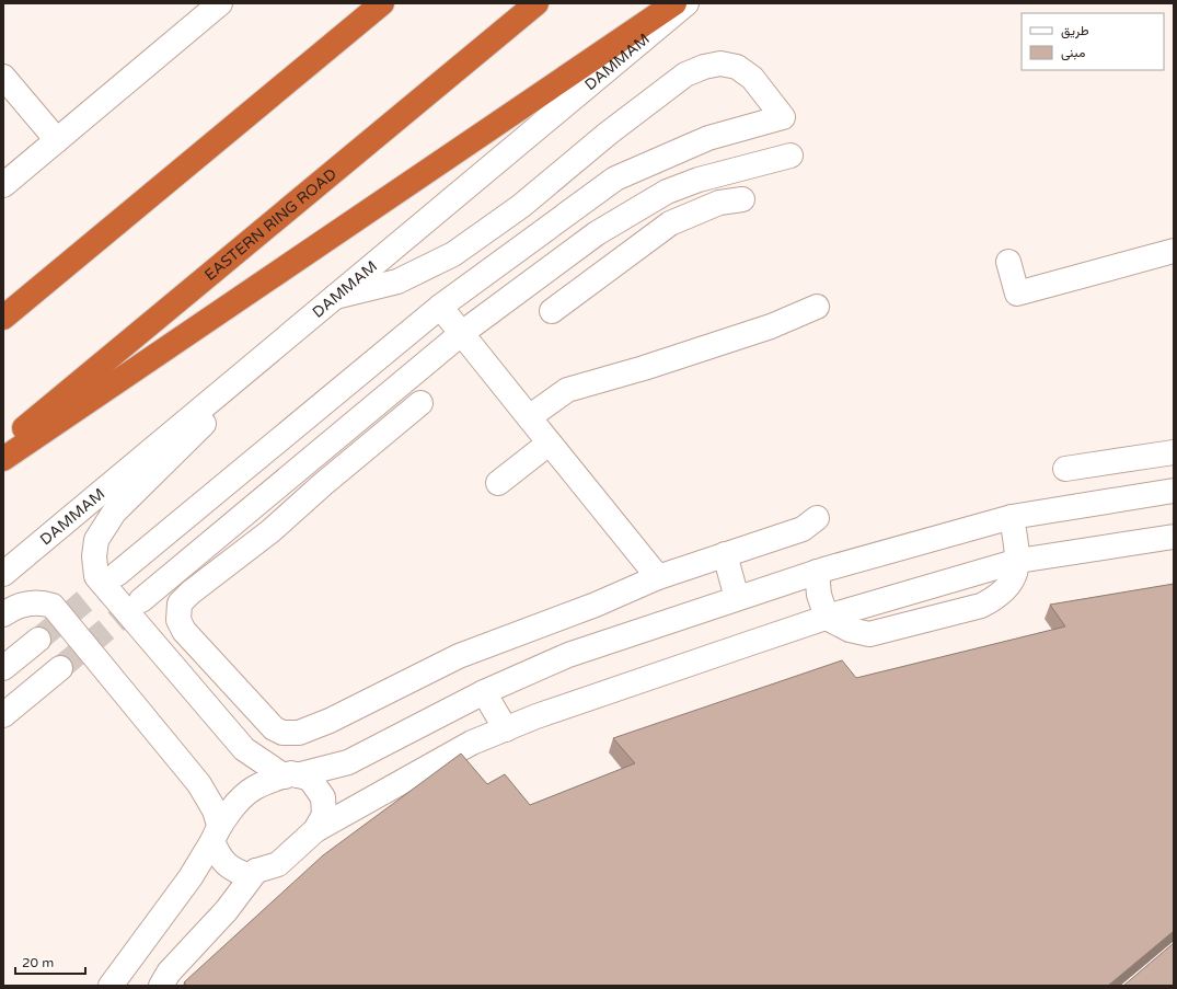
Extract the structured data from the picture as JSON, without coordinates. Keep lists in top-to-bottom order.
{
  "streets": {
    "highway": ["EASTERN RING ROAD"],
    "street": ["DAMMAM"]
  },
  "legend": ["طريق", "مبنى"],
  "scale_bar": "20 m"
}
